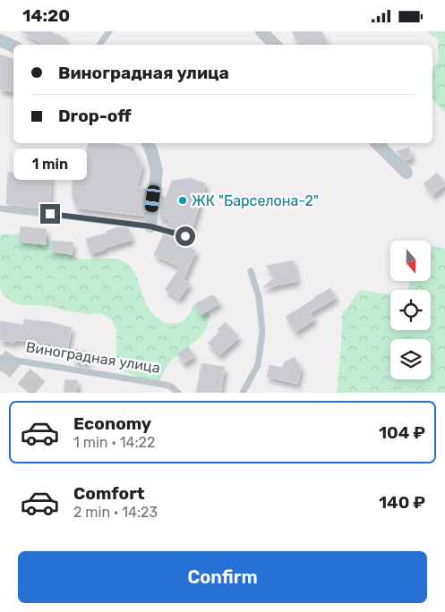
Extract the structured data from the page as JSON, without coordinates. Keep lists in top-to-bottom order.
{
  "streets": {
    "lane": ["Виноградная улица"]
  },
  "places": ["ЖК \"Барселона-2\""],
  "north": "bottom",
  "page": {
    "status": "14:20",
    "banner": ["Виноградная улица", "Drop-off"],
    "bubble": "1 min",
    "list": [
      {
        "name": "Economy",
        "note": "1 min · 14:22",
        "value": "104 ₽"
      },
      {
        "name": "Comfort",
        "note": "2 min · 14:23",
        "value": "140 ₽"
      }
    ],
    "buttons": "Confirm"
  }
}
